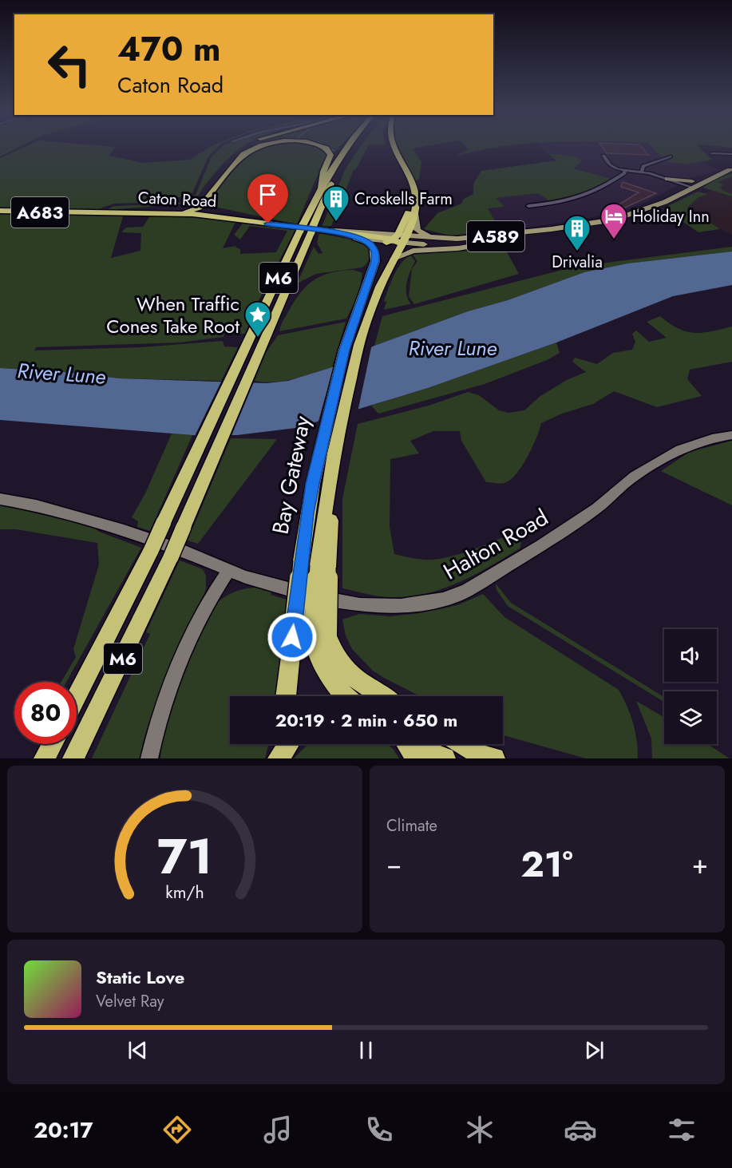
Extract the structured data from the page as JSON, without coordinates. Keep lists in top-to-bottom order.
{
  "streets": {
    "highway": [
      "Caton Road",
      "A683",
      "M6",
      "Bay Gateway"
    ],
    "main road": ["A589"],
    "street": ["Halton Road"]
  },
  "crossings": [
    ["Caton Road", "A683"],
    ["Caton Road", "M6"],
    ["Caton Road", "Bay Gateway"]
  ],
  "water": ["River Lune"],
  "places": {
    "building": ["Croskells Farm", "Drivalia"],
    "hotel": ["Holiday Inn"],
    "place": ["When Traffic Cones Take Root"]
  },
  "page": {
    "turn": ["470 m", "Caton Road"],
    "limit": "80",
    "trip": "20:19 · 2 min · 650 m",
    "tile": "Climate",
    "heat": ["−", "21°", "+"],
    "song": ["Static Love", "Velvet Ray"],
    "tabs": "20:17",
    "gauge": ["71", "km/h"]
  }
}
